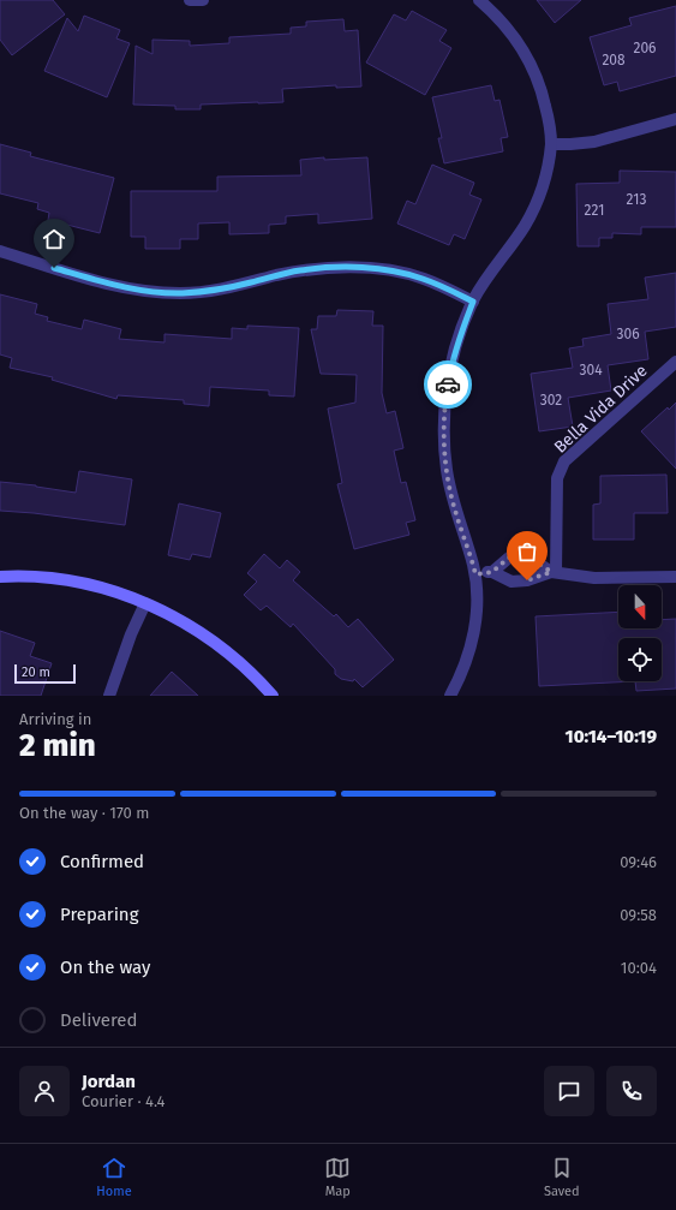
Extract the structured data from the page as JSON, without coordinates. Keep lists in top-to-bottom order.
{
  "streets": {
    "street": ["Bella Vida Drive"]
  },
  "house_numbers": [
    "206",
    "208",
    "213",
    "221",
    "306",
    "304",
    "302"
  ],
  "scale_bar": "20 m",
  "north": "bottom",
  "page": {
    "scale": "20 m",
    "heading": ["2 min", "Arriving in", "10:14–10:19"],
    "panel": ["Jordan", "Courier · 4.4"],
    "bar": "On the way · 170 m",
    "list": [
      ["Confirmed", "09:46"],
      ["Preparing", "09:58"],
      ["On the way", "10:04"],
      "Delivered"
    ],
    "tabs": ["Home", "Map", "Saved"]
  }
}
